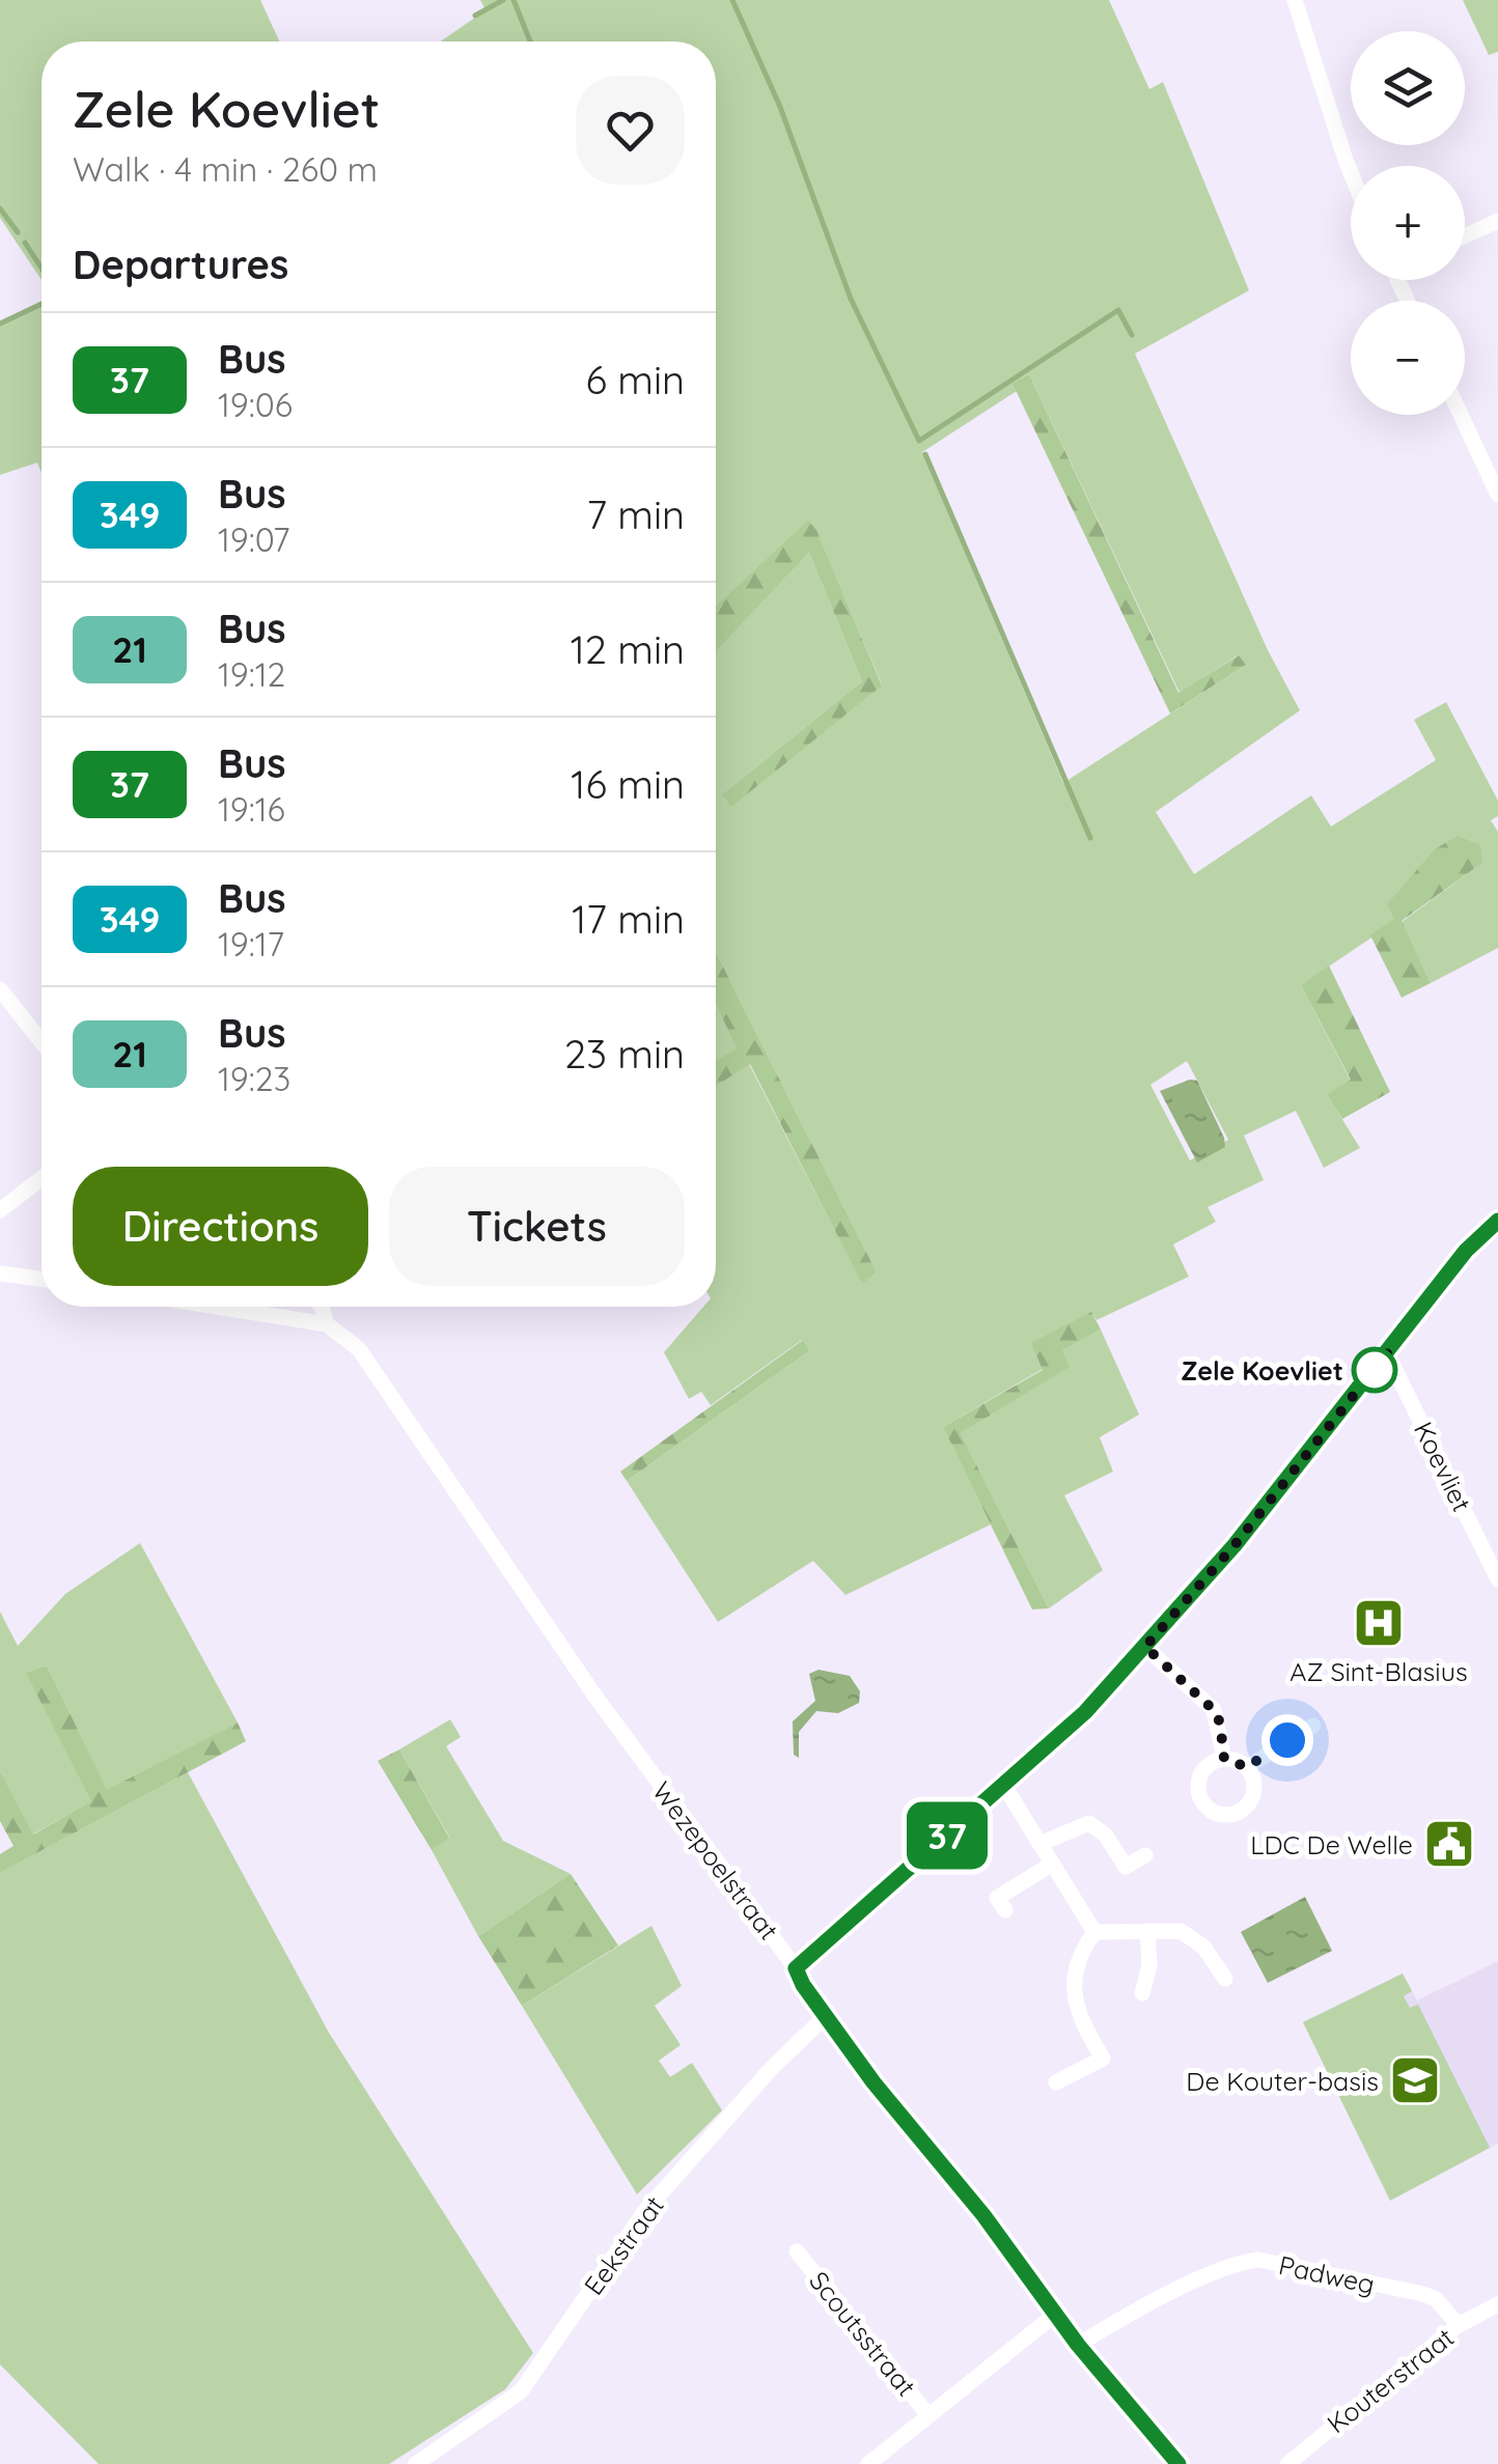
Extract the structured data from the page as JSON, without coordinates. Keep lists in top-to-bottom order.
{
  "streets": {
    "street": [
      "Koevliet",
      "Wezepoelstraat",
      "Eekstraat",
      "Padweg",
      "Scoutsstraat",
      "Kouterstraat"
    ]
  },
  "crossings": [
    ["Wezepoelstraat", "Eekstraat"],
    ["Wezepoelstraat", "Padweg"],
    ["Wezepoelstraat", "Scoutsstraat"],
    ["Padweg", "Kouterstraat"]
  ],
  "places": {
    "other": ["Zele Koevliet"],
    "hospital": ["AZ Sint-Blasius"],
    "public building": ["LDC De Welle"],
    "school or university": ["De Kouter-basis"]
  },
  "lines": ["bus line 37"],
  "page": {
    "on_map": "37",
    "map_buttons": ["+", "−"],
    "heading": [
      ["Zele Koevliet", "Walk · 4 min · 260 m"],
      "Departures"
    ],
    "list": [
      {
        "mark": "37",
        "name": "Bus",
        "note": "19:06",
        "value": "6 min"
      },
      {
        "mark": "349",
        "name": "Bus",
        "note": "19:07",
        "value": "7 min"
      },
      {
        "mark": "21",
        "name": "Bus",
        "note": "19:12",
        "value": "12 min"
      },
      {
        "mark": "37",
        "name": "Bus",
        "note": "19:16",
        "value": "16 min"
      },
      {
        "mark": "349",
        "name": "Bus",
        "note": "19:17",
        "value": "17 min"
      },
      {
        "mark": "21",
        "name": "Bus",
        "note": "19:23",
        "value": "23 min"
      }
    ],
    "buttons": ["Directions", "Tickets"]
  }
}
